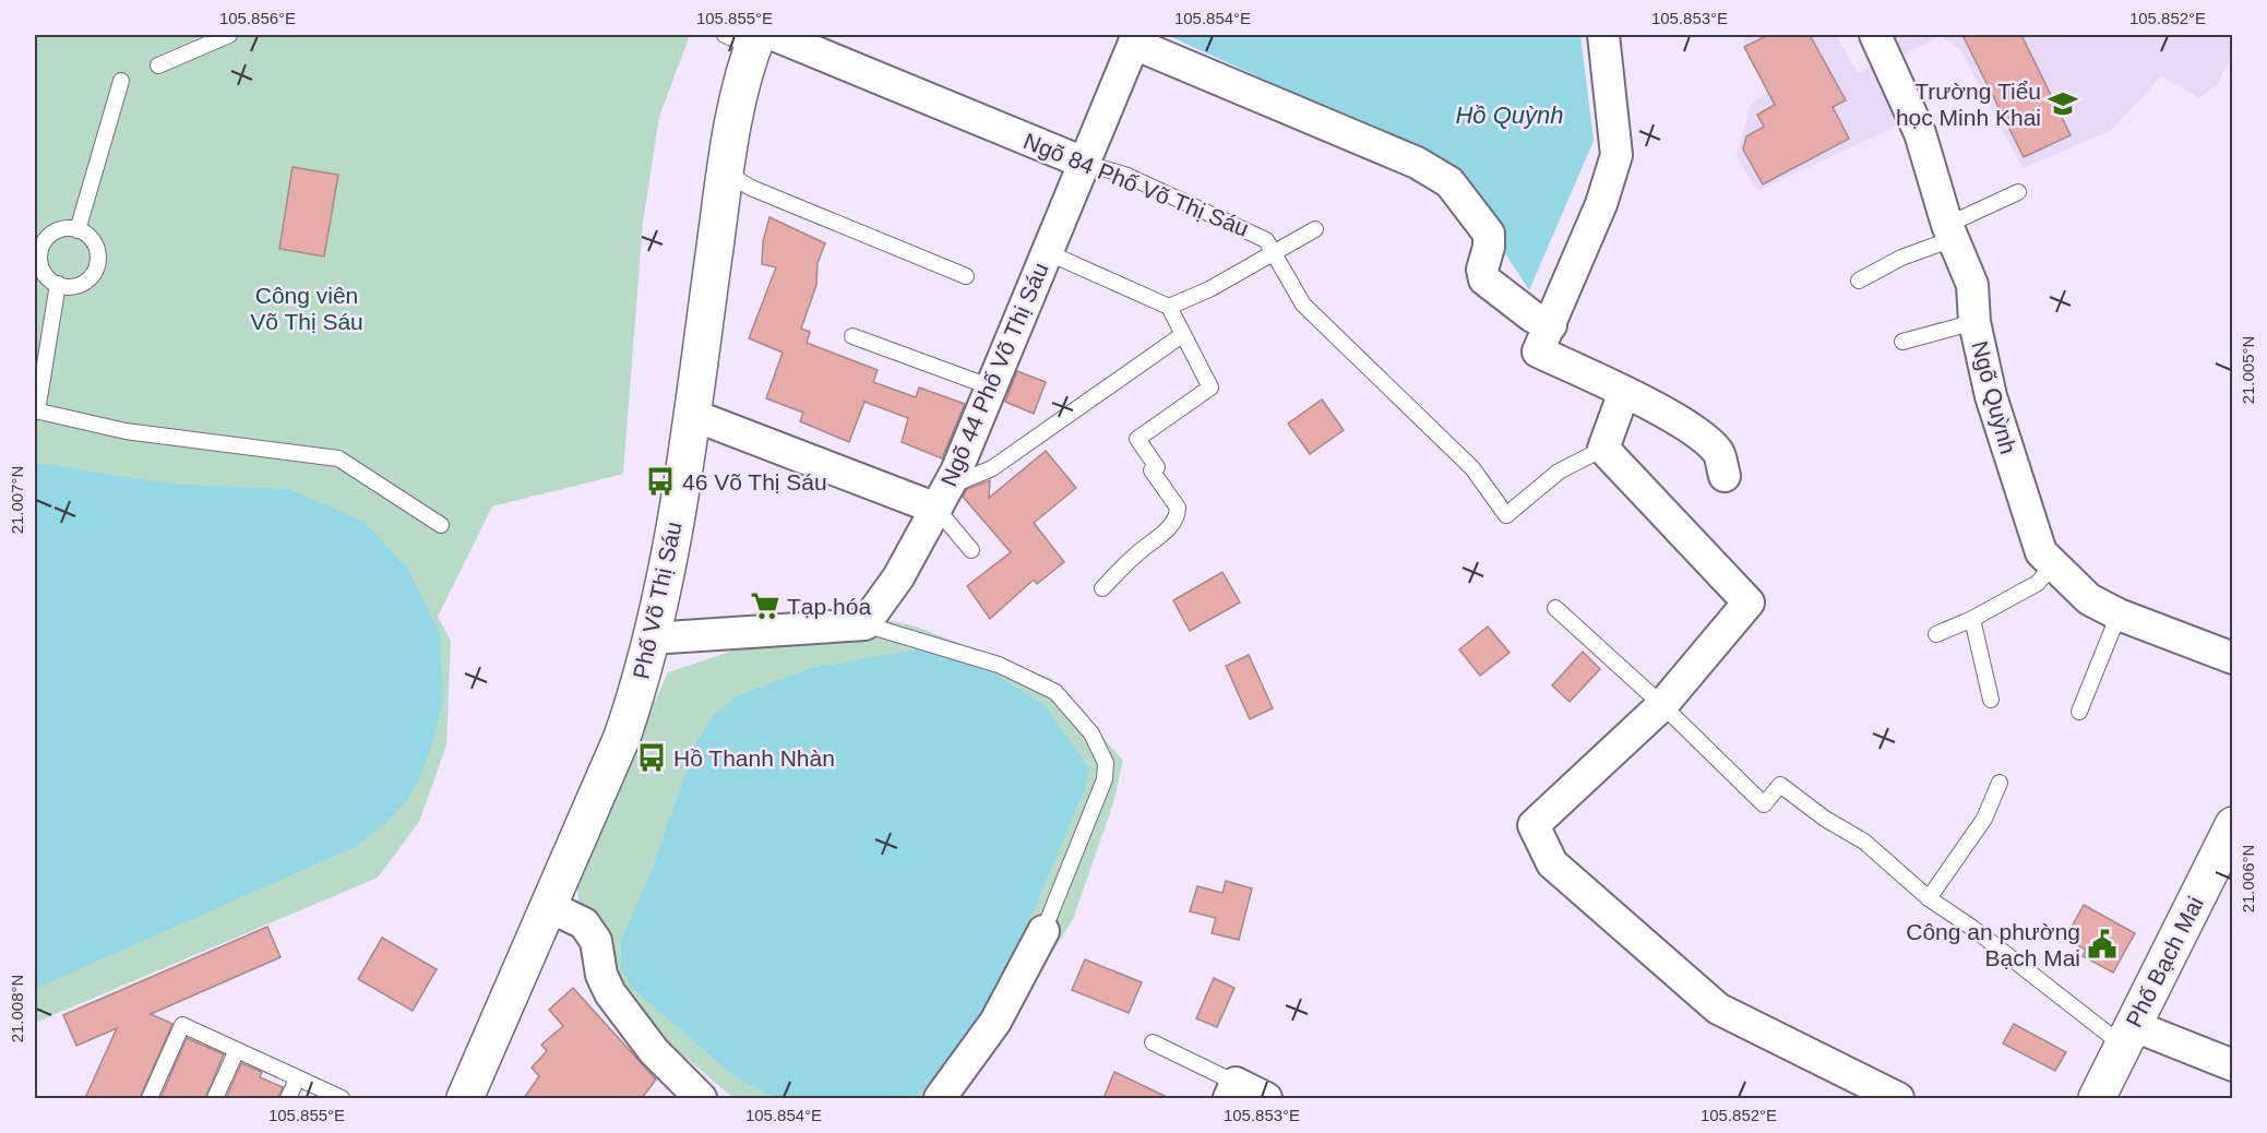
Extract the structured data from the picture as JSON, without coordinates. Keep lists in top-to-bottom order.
{
  "streets": {
    "street": [
      "Ngõ 84 Phố Võ Thị Sáu",
      "Ngõ 44 Phố Võ Thị Sáu",
      "Ngõ Quỳnh",
      "Phố Võ Thị Sáu",
      "Phố Bạch Mai"
    ]
  },
  "crossings": [
    ["Ngõ 84 Phố Võ Thị Sáu", "Ngõ 44 Phố Võ Thị Sáu"],
    ["Ngõ 84 Phố Võ Thị Sáu", "Phố Võ Thị Sáu"],
    ["Ngõ 44 Phố Võ Thị Sáu", "Phố Võ Thị Sáu"]
  ],
  "water": ["Hồ Quỳnh"],
  "parks": ["Công viên Võ Thị Sáu"],
  "places": {
    "school or university": ["Trường Tiểu học Minh Khai"],
    "bus stop": ["46 Võ Thị Sáu", "Hồ Thanh Nhàn"],
    "supermarket": ["Tạp hóa"],
    "public building": ["Công an phường Bạch Mai"]
  },
  "coordinates": [
    "105.856°E",
    "105.855°E",
    "105.854°E",
    "105.853°E",
    "105.852°E",
    "21.005°N",
    "21.007°N",
    "21.006°N",
    "21.008°N"
  ]
}
